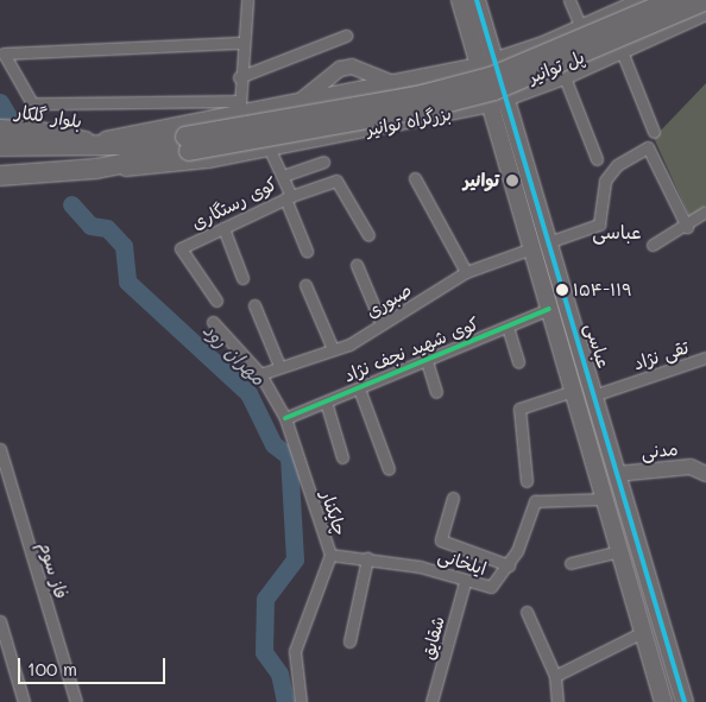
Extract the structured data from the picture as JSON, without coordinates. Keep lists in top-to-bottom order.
{
  "streets": {
    "highway": ["پل توانیر", "بزرگراه توانیر"],
    "main road": ["بلوار گلکار", "عباسى"],
    "street": [
      "کوی رستگاری",
      "صبوری",
      "کوی شهید نجف نژاد",
      "تقی نژاد",
      "مدنی",
      "چایکنار",
      "ایلخانی",
      "فاز سوم",
      "شقایق"
    ]
  },
  "crossings": [
    ["پل توانیر", "بزرگراه توانیر"],
    ["بزرگراه توانیر", "کوی رستگاری"],
    ["بزرگراه توانیر", "عباسى"],
    ["صبوری", "عباسى"],
    ["صبوری", "چایکنار"],
    ["عباسى", "کوی شهید نجف نژاد"],
    ["عباسى", "تقی نژاد"],
    ["عباسى", "مدنی"],
    ["عباسى", "ایلخانی"],
    ["کوی شهید نجف نژاد", "چایکنار"],
    ["چایکنار", "ایلخانی"],
    ["ایلخانی", "شقایق"]
  ],
  "districts": ["عباسی"],
  "water": ["مهران رود"],
  "places": ["توانیر", "۱۵۴-۱۱۹"],
  "scale_bar": "100 m"
}
